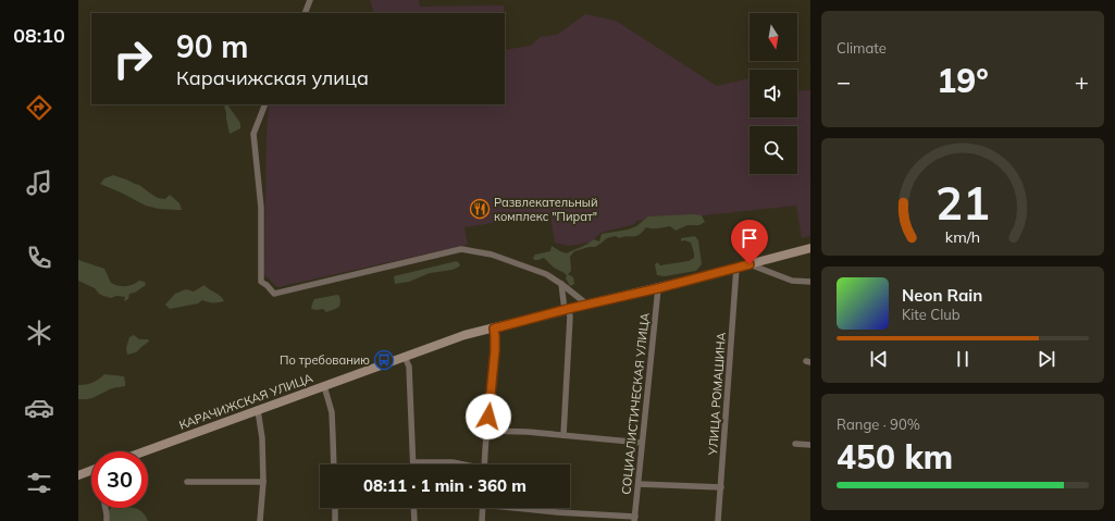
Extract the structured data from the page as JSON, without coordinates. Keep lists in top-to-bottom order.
{
  "streets": {
    "main road": ["КАРАЧИЖСКАЯ УЛИЦА"],
    "street": ["УЛИЦА РОМАШИНА", "СОЦИАЛИСТИЧЕСКАЯ УЛИЦА"]
  },
  "crossings": [
    ["УЛИЦА РОМАШИНА", "КАРАЧИЖСКАЯ УЛИЦА"],
    ["КАРАЧИЖСКАЯ УЛИЦА", "СОЦИАЛИСТИЧЕСКАЯ УЛИЦА"]
  ],
  "places": {
    "restaurant": ["Развлекательный комплекс \"Пират\""],
    "bus stop": ["По требованию"]
  },
  "north": "bottom",
  "page": {
    "tabs": "08:10",
    "tile": [
      "Climate",
      ["Range · 90%", "450 km"]
    ],
    "turn": ["90 m", "Карачижская улица"],
    "heat": ["−", "19°", "+"],
    "song": ["Neon Rain", "Kite Club"],
    "limit": "30",
    "trip": "08:11 · 1 min · 360 m",
    "gauge": ["21", "km/h"]
  }
}
